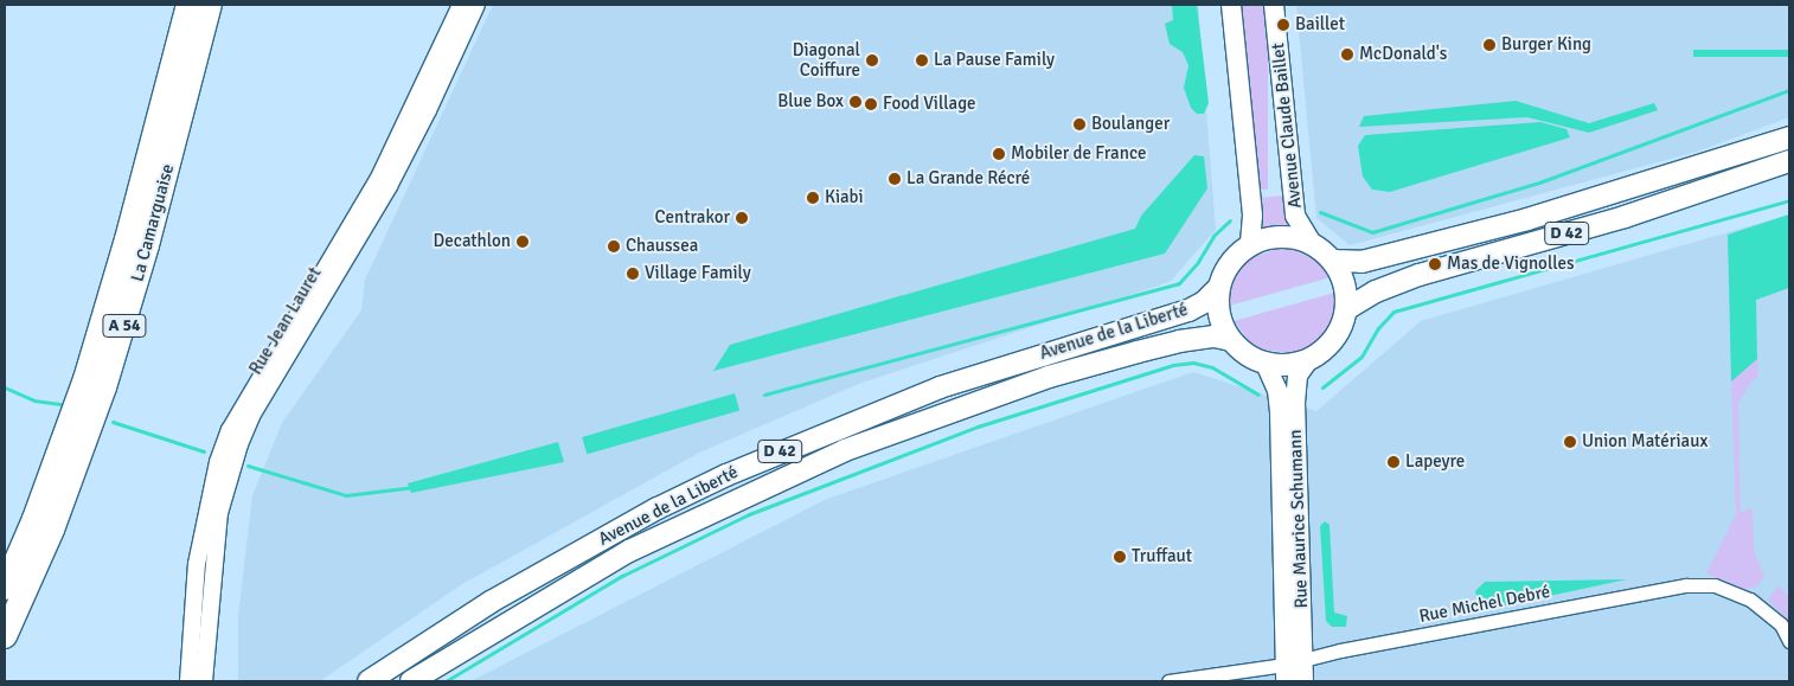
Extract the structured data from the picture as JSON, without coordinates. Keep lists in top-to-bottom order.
{
  "streets": {
    "highway": ["La Camarguaise", "A 54"],
    "main road": [
      "Avenue Claude Baillet",
      "D 42",
      "Avenue de la Liberté",
      "Rue Maurice Schumann"
    ],
    "street": ["Rue Jean Lauret", "Rue Michel Debré"]
  },
  "crossings": [
    ["Avenue Claude Baillet", "D 42"],
    ["Avenue Claude Baillet", "Avenue de la Liberté"],
    ["Avenue Claude Baillet", "Rue Maurice Schumann"],
    ["D 42", "Avenue de la Liberté"],
    ["D 42", "Rue Maurice Schumann"],
    ["Avenue de la Liberté", "Rue Maurice Schumann"],
    ["Rue Maurice Schumann", "Rue Michel Debré"]
  ],
  "places": [
    "Baillet",
    "Burger King",
    "McDonald's",
    "Diagonal Coiffure",
    "La Pause Family",
    "Blue Box",
    "Food Village",
    "Boulanger",
    "Mobiler de France",
    "La Grande Récré",
    "Kiabi",
    "Centrakor",
    "Decathlon",
    "Chaussea",
    "Mas de Vignolles",
    "Village Family",
    "Union Matériaux",
    "Lapeyre",
    "Truffaut"
  ]
}
